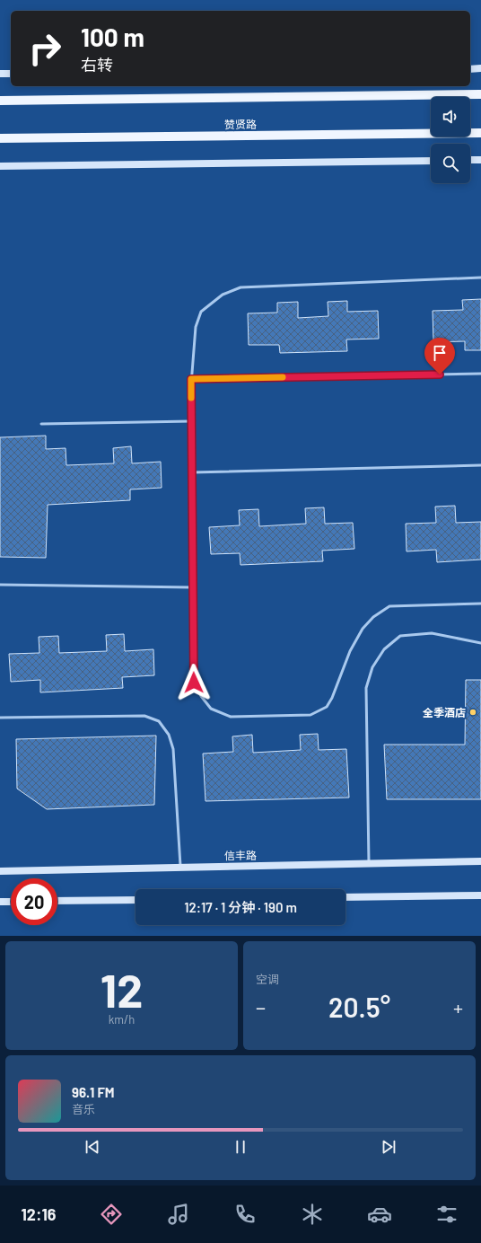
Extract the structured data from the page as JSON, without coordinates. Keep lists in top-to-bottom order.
{
  "streets": {
    "main road": ["赞贤路", "信丰路"]
  },
  "places": ["全季酒店"],
  "page": {
    "turn": ["100 m", "右转"],
    "limit": "20",
    "trip": "12:17 · 1 分钟 · 190 m",
    "tile": [
      ["12", "km/h"],
      "空调"
    ],
    "heat": ["−", "20.5°", "+"],
    "song": ["96.1 FM", "音乐"],
    "tabs": "12:16"
  }
}
